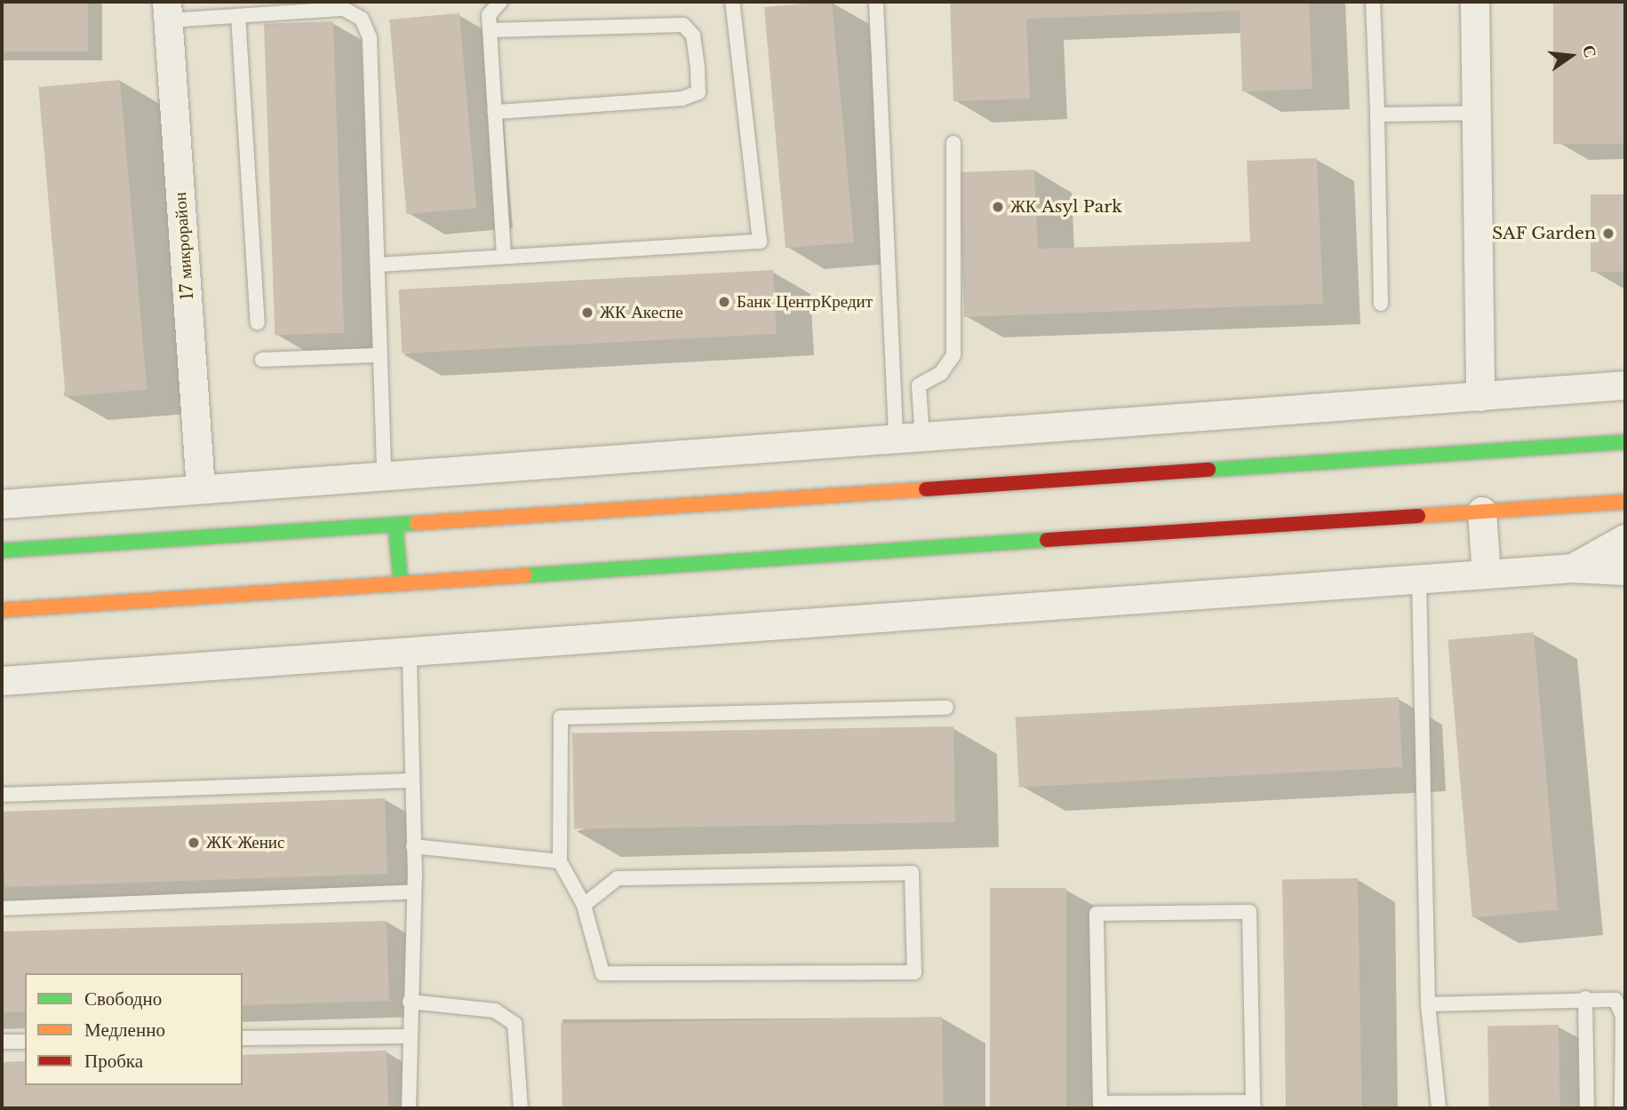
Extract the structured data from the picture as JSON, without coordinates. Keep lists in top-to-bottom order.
{
  "streets": {
    "street": ["17 микрорайон"]
  },
  "places": [
    "ЖК Asyl Park",
    "SAF Garden",
    "Банк ЦентрКредит",
    "ЖК Акеспе",
    "ЖК Женис"
  ],
  "legend": ["Свободно", "Медленно", "Пробка"],
  "north": "right"
}
